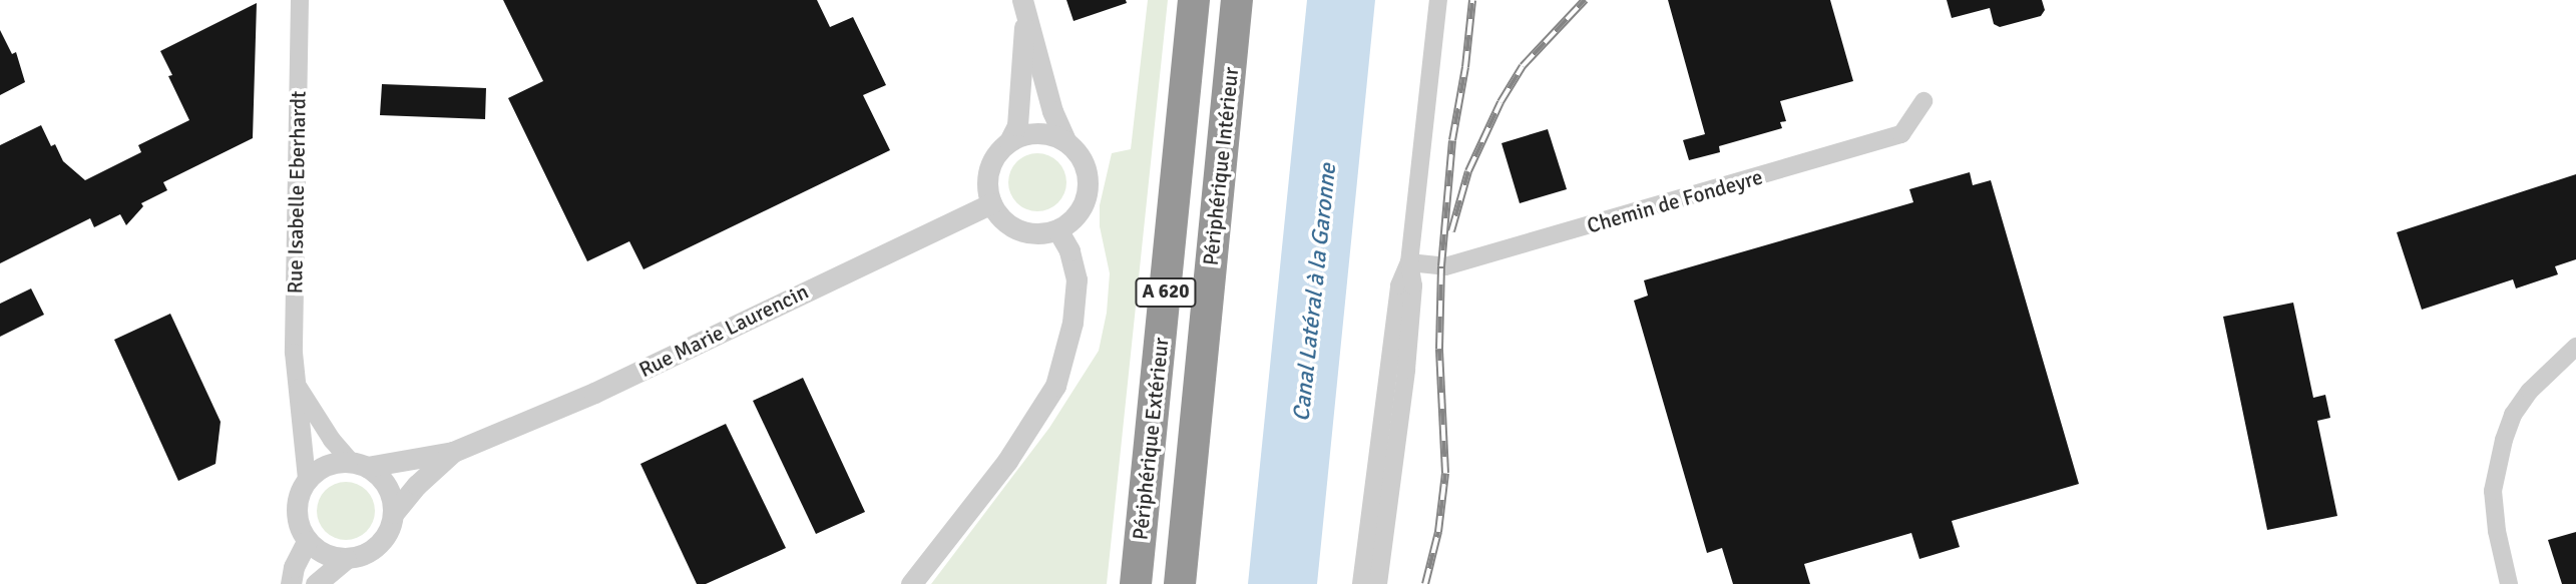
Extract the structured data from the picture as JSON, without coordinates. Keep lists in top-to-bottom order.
{
  "streets": {
    "highway": ["Périphérique Intérieur", "A 620", "Périphérique Extérieur"],
    "street": ["Rue Isabelle Eberhardt", "Chemin de Fondeyre", "Rue Marie Laurencin"]
  },
  "crossings": [
    ["Rue Isabelle Eberhardt", "Rue Marie Laurencin"]
  ],
  "water": ["Canal Latéral à la Garonne"]
}
